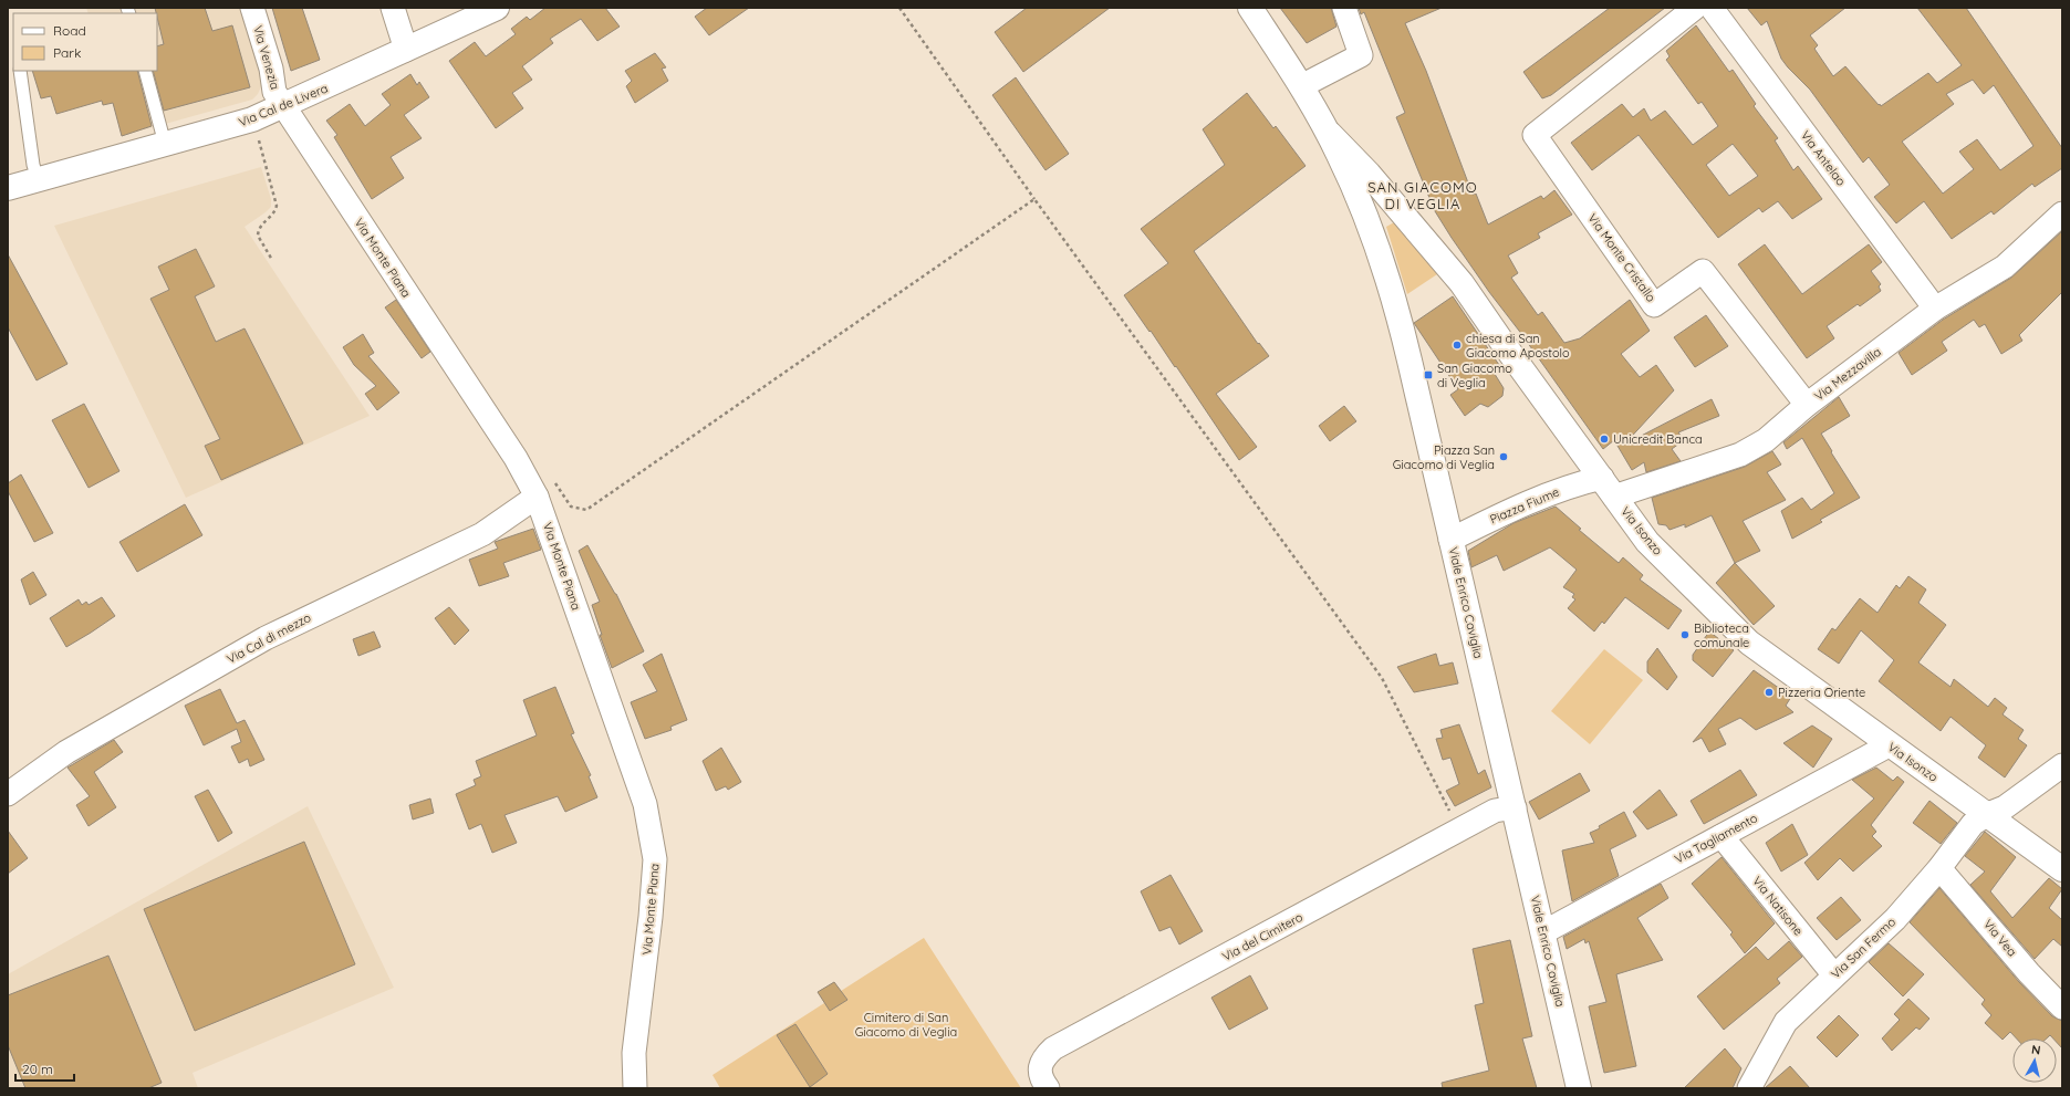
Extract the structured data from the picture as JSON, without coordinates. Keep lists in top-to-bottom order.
{
  "streets": {
    "main road": ["Via Cal de Livera", "Via Isonzo", "Viale Enrico Caviglia"],
    "street": [
      "Via Venezia",
      "Via Antelao",
      "Via Monte Piana",
      "Via Monte Cristallo",
      "Via Mezzavilla",
      "Piazza Fiume",
      "Via Cal di mezzo",
      "Via Tagliamento",
      "Via Natisone",
      "Via del Cimitero",
      "Via Vea",
      "Via San Fermo"
    ]
  },
  "crossings": [
    ["Via Venezia", "Via Cal de Livera"],
    ["Via Venezia", "Via Monte Piana"],
    ["Via Cal de Livera", "Via Monte Piana"],
    ["Via Antelao", "Via Mezzavilla"],
    ["Via Monte Piana", "Via Cal di mezzo"],
    ["Via Monte Cristallo", "Via Mezzavilla"],
    ["Via Mezzavilla", "Piazza Fiume"],
    ["Via Mezzavilla", "Via Isonzo"],
    ["Piazza Fiume", "Via Isonzo"],
    ["Piazza Fiume", "Viale Enrico Caviglia"],
    ["Via Isonzo", "Viale Enrico Caviglia"],
    ["Via Isonzo", "Via Tagliamento"],
    ["Via Isonzo", "Via San Fermo"],
    ["Viale Enrico Caviglia", "Via Tagliamento"],
    ["Viale Enrico Caviglia", "Via del Cimitero"],
    ["Via Tagliamento", "Via Natisone"],
    ["Via Natisone", "Via San Fermo"],
    ["Via Vea", "Via San Fermo"]
  ],
  "districts": ["SAN GIACOMO DI VEGLIA"],
  "parks": ["Cimitero di San Giacomo di Veglia"],
  "places": {
    "other": [
      "chiesa di San Giacomo Apostolo",
      "Unicredit Banca",
      "Piazza San Giacomo di Veglia",
      "Biblioteca comunale",
      "Pizzeria Oriente"
    ],
    "transit": ["San Giacomo di Veglia"]
  },
  "legend": ["Road", "Park"],
  "scale_bar": "20 m",
  "north": "top"
}
